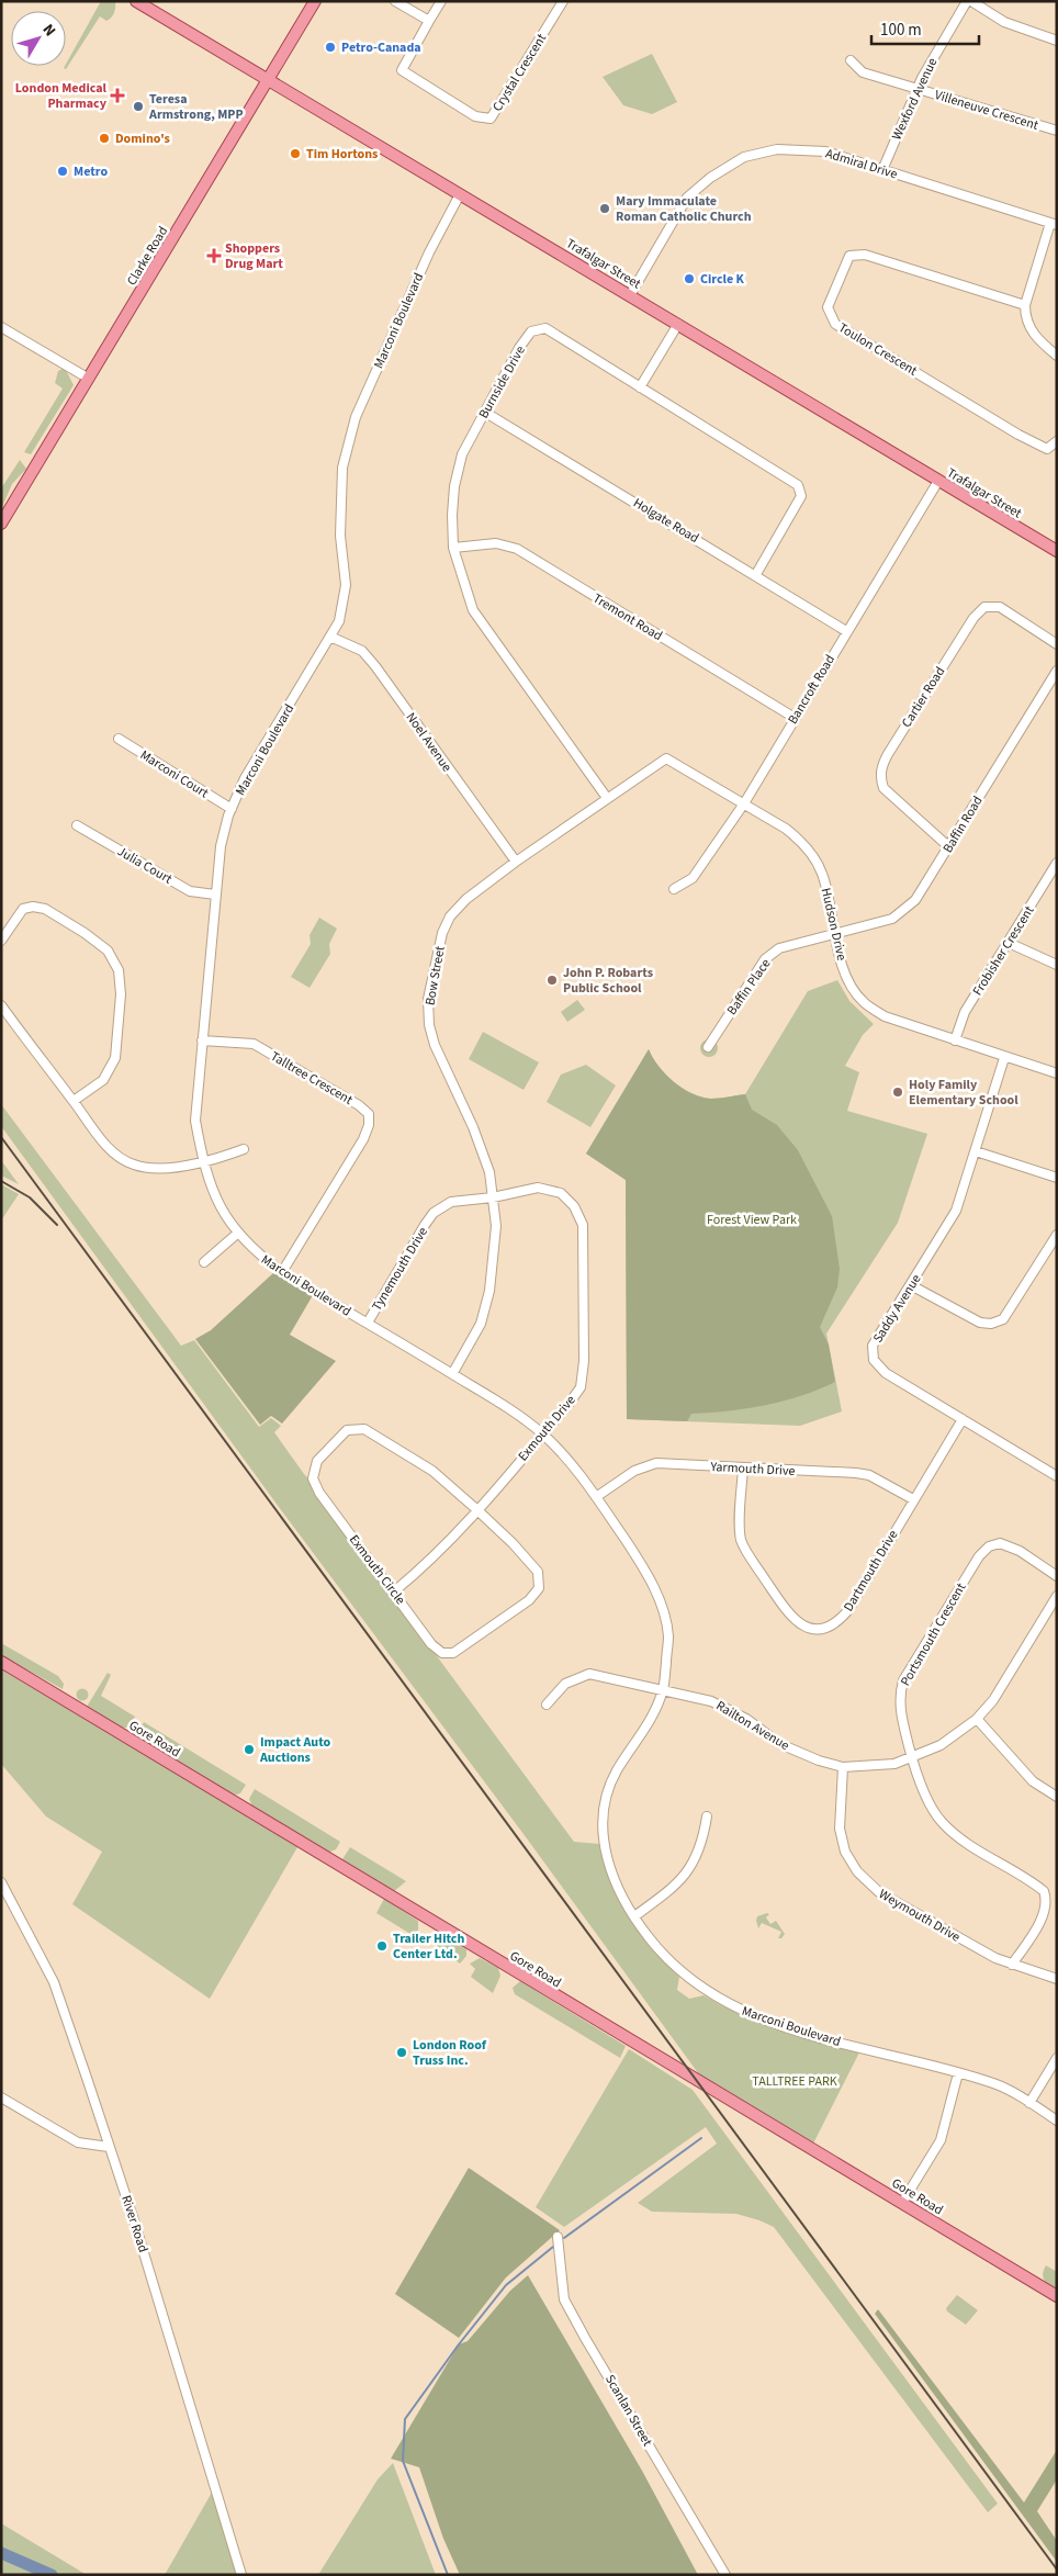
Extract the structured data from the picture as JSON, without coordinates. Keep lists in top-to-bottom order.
{
  "streets": {
    "main road": ["Clarke Road", "Trafalgar Street", "Gore Road"],
    "street": [
      "Crystal Crescent",
      "Wexford Avenue",
      "Villeneuve Crescent",
      "Admiral Drive",
      "Marconi Boulevard",
      "Toulon Crescent",
      "Burnside Drive",
      "Holgate Road",
      "Tremont Road",
      "Bancroft Road",
      "Cartier Road",
      "Noel Avenue",
      "Marconi Court",
      "Baffin Road",
      "Julia Court",
      "Hudson Drive",
      "Frobisher Crescent",
      "Bow Street",
      "Baffin Place",
      "Talltree Crescent",
      "Tynemouth Drive",
      "Saddy Avenue",
      "Exmouth Drive",
      "Yarmouth Drive",
      "Exmouth Circle",
      "Dartmouth Drive",
      "Portsmouth Crescent",
      "Railton Avenue",
      "Weymouth Drive",
      "River Road",
      "Scanlan Street"
    ]
  },
  "crossings": [
    ["Wexford Avenue", "Villeneuve Crescent"],
    ["Wexford Avenue", "Admiral Drive"],
    ["Admiral Drive", "Trafalgar Street"],
    ["Clarke Road", "Trafalgar Street"],
    ["Trafalgar Street", "Marconi Boulevard"],
    ["Trafalgar Street", "Bancroft Road"],
    ["Marconi Boulevard", "Noel Avenue"],
    ["Marconi Boulevard", "Marconi Court"],
    ["Marconi Boulevard", "Julia Court"],
    ["Marconi Boulevard", "Bow Street"],
    ["Marconi Boulevard", "Talltree Crescent"],
    ["Marconi Boulevard", "Tynemouth Drive"],
    ["Marconi Boulevard", "Exmouth Drive"],
    ["Marconi Boulevard", "Yarmouth Drive"],
    ["Marconi Boulevard", "Railton Avenue"],
    ["Burnside Drive", "Holgate Road"],
    ["Burnside Drive", "Tremont Road"],
    ["Burnside Drive", "Bow Street"],
    ["Holgate Road", "Bancroft Road"],
    ["Tremont Road", "Bancroft Road"],
    ["Bancroft Road", "Hudson Drive"],
    ["Bancroft Road", "Bow Street"],
    ["Cartier Road", "Baffin Road"],
    ["Noel Avenue", "Bow Street"],
    ["Baffin Road", "Hudson Drive"],
    ["Baffin Road", "Baffin Place"],
    ["Hudson Drive", "Frobisher Crescent"],
    ["Hudson Drive", "Bow Street"],
    ["Hudson Drive", "Baffin Place"],
    ["Hudson Drive", "Saddy Avenue"],
    ["Bow Street", "Tynemouth Drive"],
    ["Bow Street", "Exmouth Drive"],
    ["Tynemouth Drive", "Exmouth Drive"],
    ["Saddy Avenue", "Dartmouth Drive"],
    ["Exmouth Drive", "Exmouth Circle"],
    ["Yarmouth Drive", "Dartmouth Drive"],
    ["Portsmouth Crescent", "Railton Avenue"],
    ["Portsmouth Crescent", "Weymouth Drive"],
    ["Railton Avenue", "Weymouth Drive"]
  ],
  "parks": ["Forest View Park", "TALLTREE PARK"],
  "places": {
    "other": [
      "Petro-Canada",
      "Teresa Armstrong, MPP",
      "Domino's",
      "Tim Hortons",
      "Metro",
      "Mary Immaculate Roman Catholic Church",
      "Circle K",
      "John P. Robarts Public School",
      "Holy Family Elementary School",
      "Impact Auto Auctions",
      "Trailer Hitch Center Ltd.",
      "London Roof Truss Inc."
    ],
    "health": ["London Medical Pharmacy", "Shoppers Drug Mart"]
  },
  "scale_bar": "100 m",
  "north": "top right"
}
